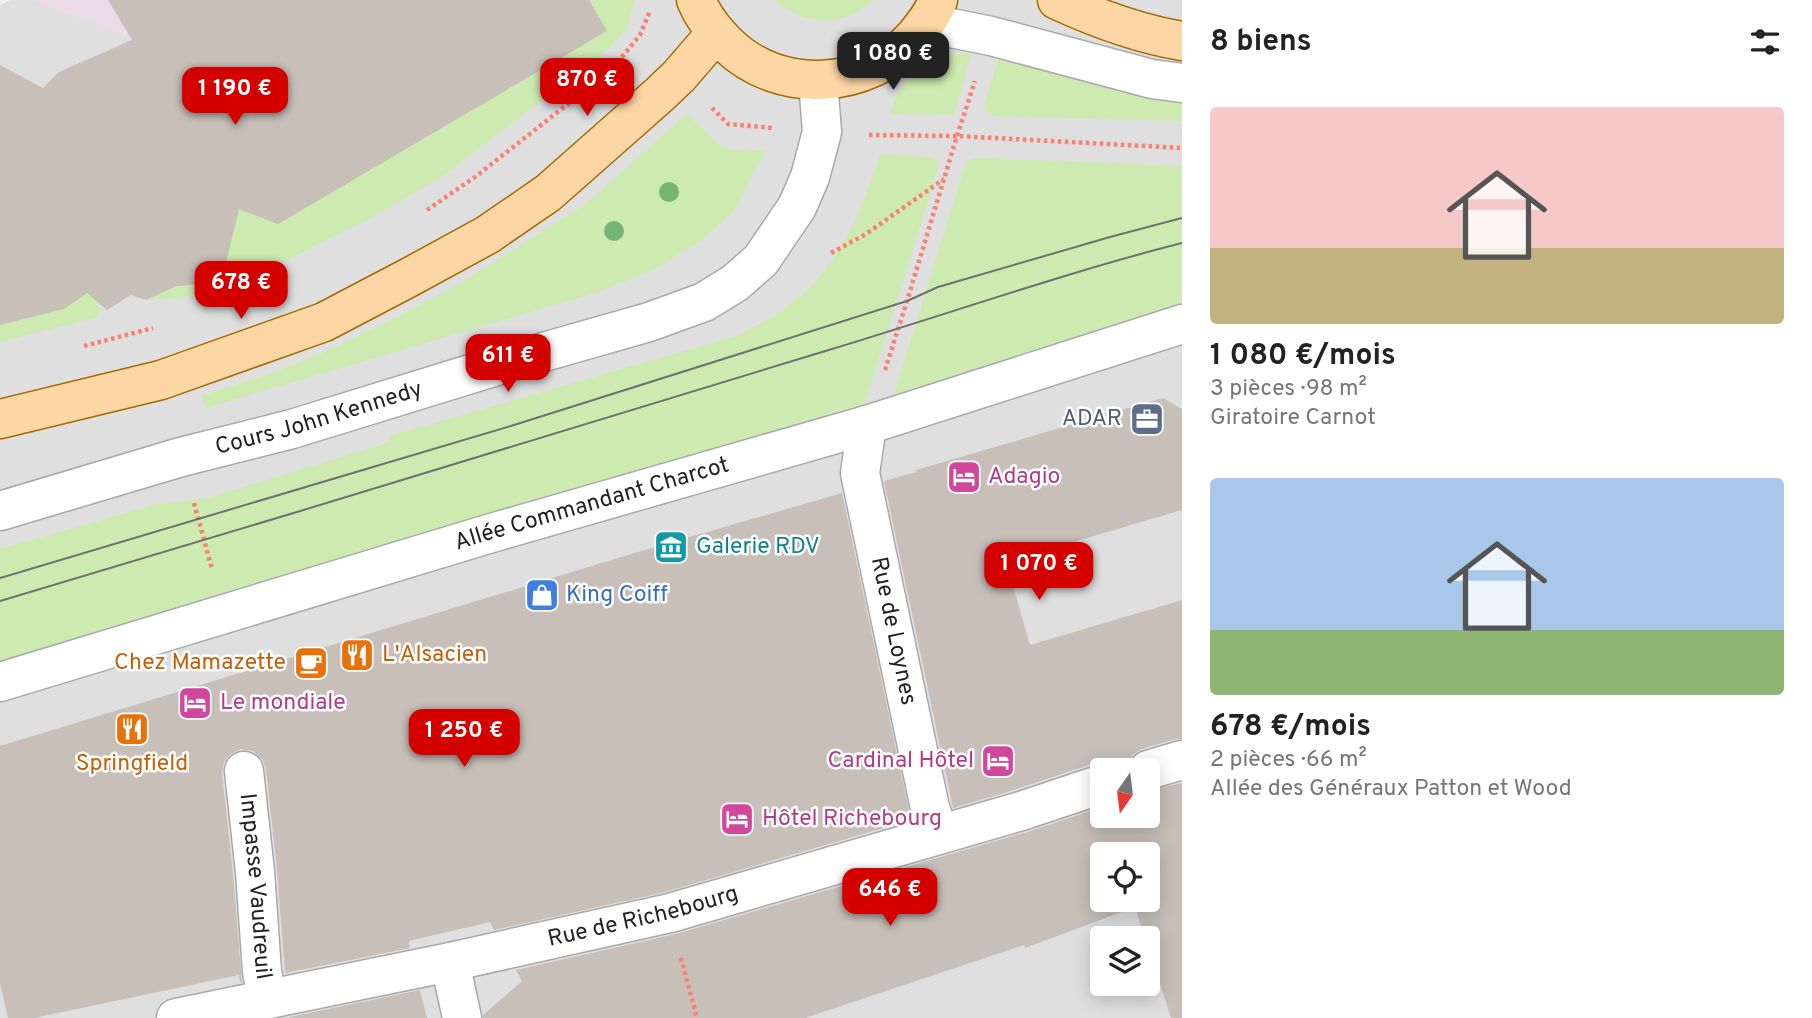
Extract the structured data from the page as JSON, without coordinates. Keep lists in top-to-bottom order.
{
  "streets": {
    "street": [
      "Cours John Kennedy",
      "Allée Commandant Charcot",
      "Rue de Loynes",
      "Impasse Vaudreuil",
      "Rue de Richebourg"
    ]
  },
  "crossings": [
    ["Allée Commandant Charcot", "Rue de Loynes"],
    ["Rue de Loynes", "Rue de Richebourg"],
    ["Impasse Vaudreuil", "Rue de Richebourg"]
  ],
  "places": {
    "office": ["ADAR"],
    "hotel": [
      "Adagio",
      "Le mondiale",
      "Cardinal Hôtel",
      "Hôtel Richebourg"
    ],
    "museum": ["Galerie RDV"],
    "shop": ["King Coiff"],
    "restaurant": ["L'Alsacien", "Springfield"],
    "cafe": ["Chez Mamazette"]
  },
  "north": "bottom",
  "page": {
    "heading": "8 biens",
    "price": [
      "1 080 €",
      "870 €",
      "1 190 €",
      "678 €",
      "611 €",
      "1 070 €",
      "1 250 €",
      "646 €"
    ],
    "list": [
      {
        "name": "1 080 €/mois",
        "note": "3 pièces · 98 m² · Giratoire Carnot"
      },
      {
        "name": "678 €/mois",
        "note": "2 pièces · 66 m² · Allée des Généraux Patton et Wood"
      }
    ]
  }
}
